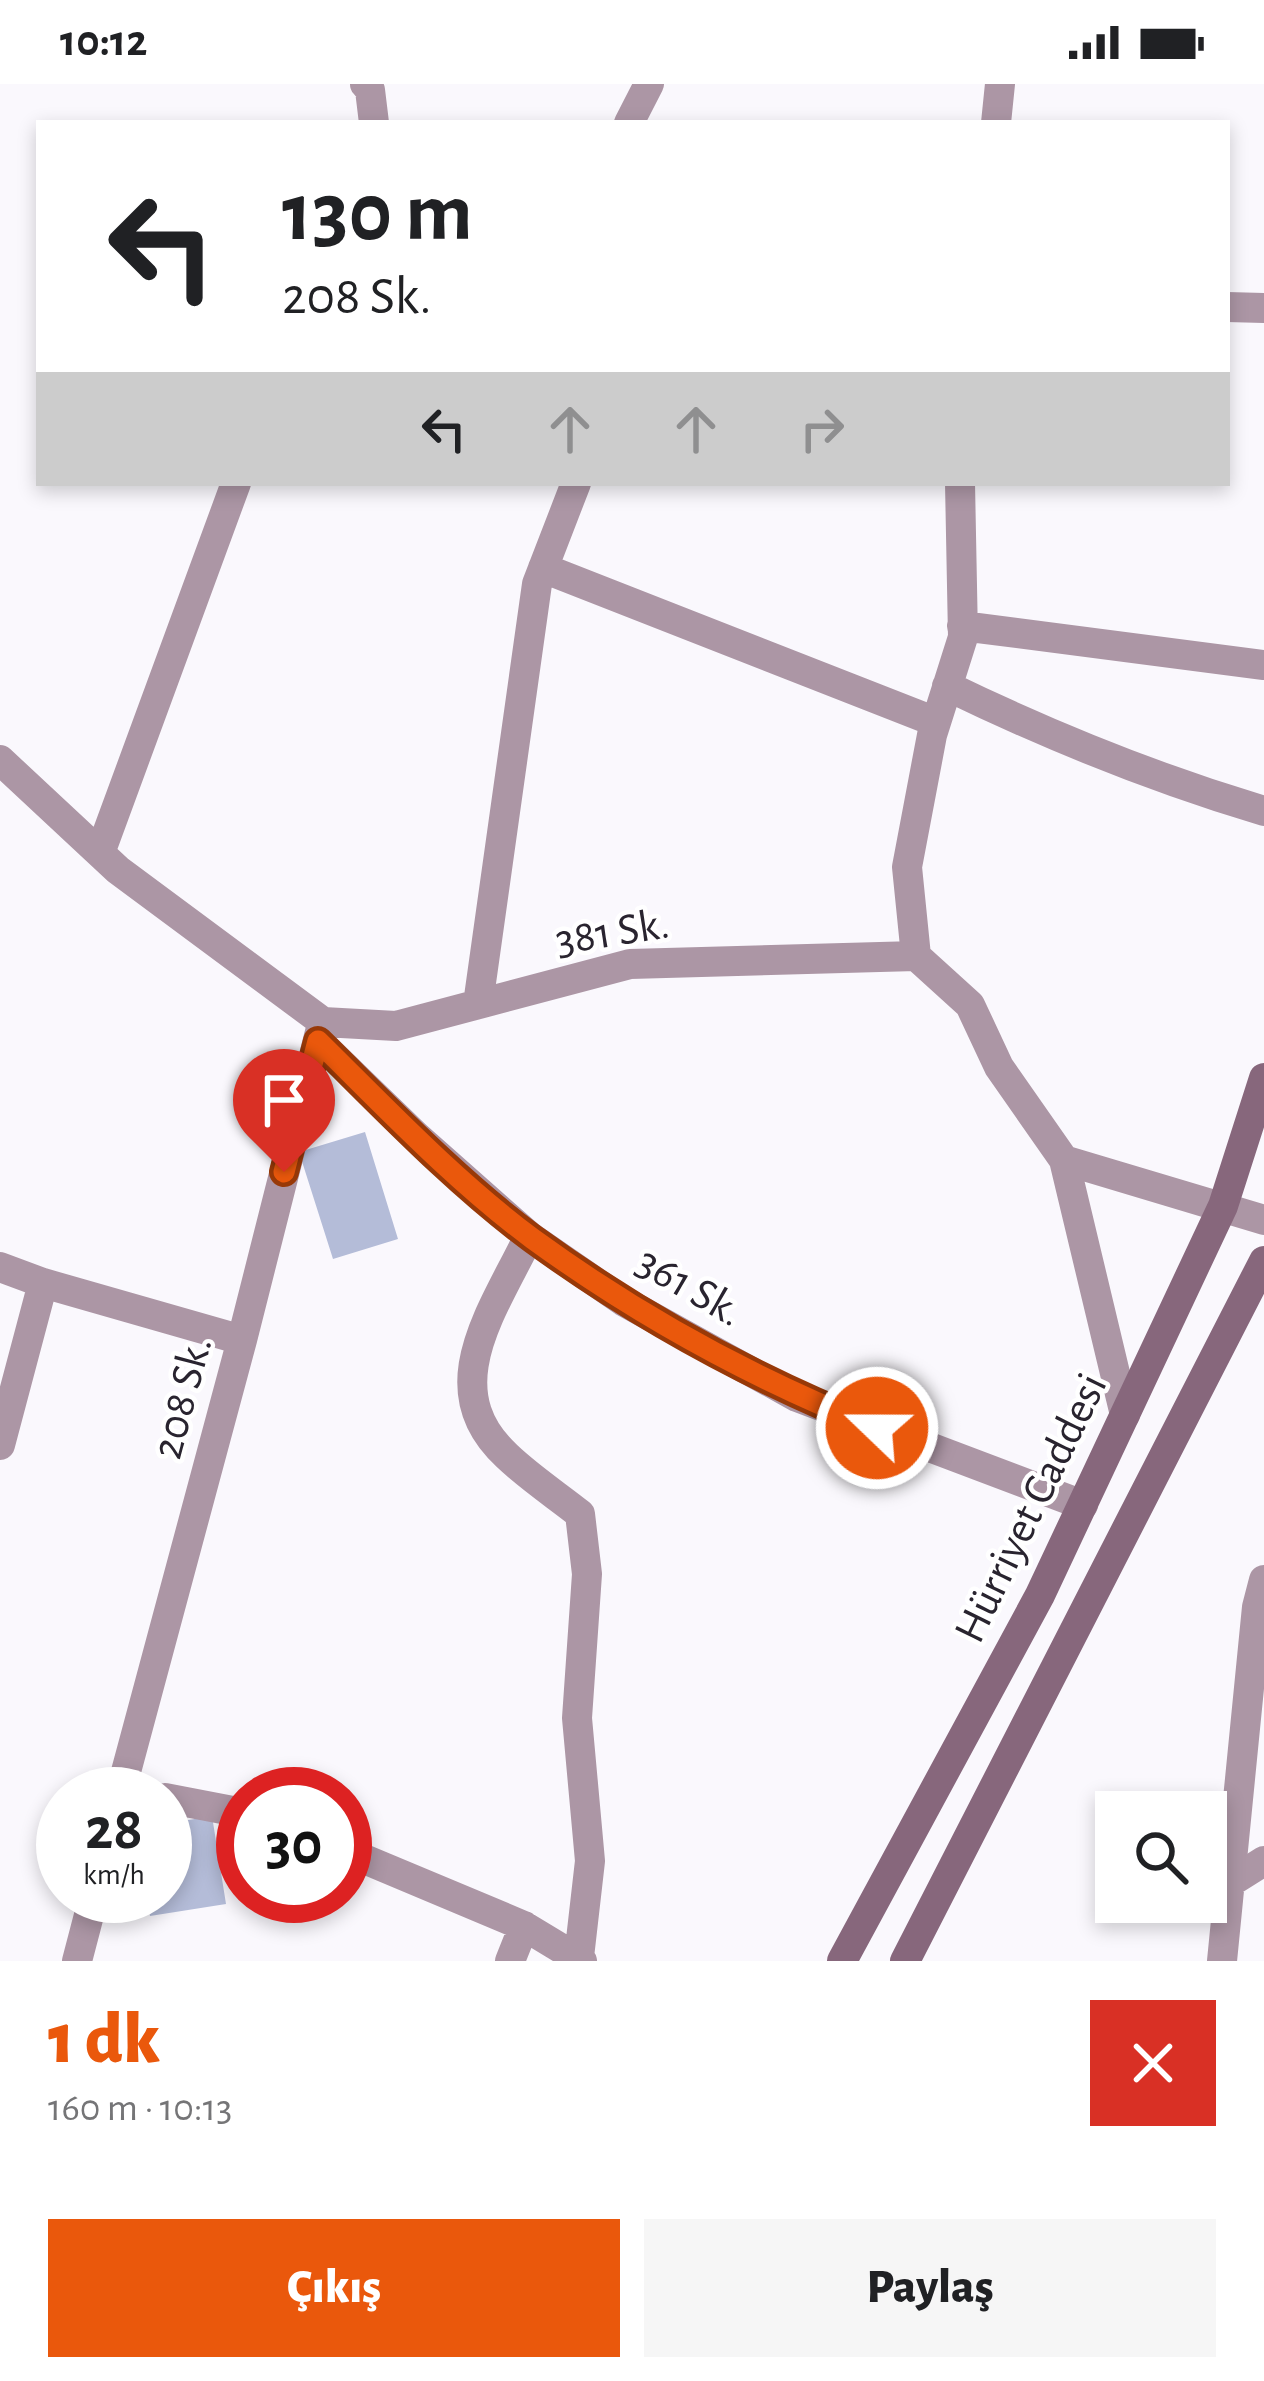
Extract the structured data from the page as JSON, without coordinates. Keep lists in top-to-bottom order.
{
  "streets": {
    "main road": ["Hürriyet Caddesi"],
    "street": ["381 Sk.", "361 Sk.", "208 Sk."]
  },
  "crossings": [
    ["381 Sk.", "361 Sk."],
    ["381 Sk.", "208 Sk."],
    ["361 Sk.", "208 Sk."],
    ["361 Sk.", "Hürriyet Caddesi"]
  ],
  "page": {
    "status": "10:12",
    "turn": ["130 m", "208 Sk."],
    "speed": "28 km/h",
    "limit": "30",
    "heading": ["1 dk", "160 m · 10:13"],
    "buttons": ["Çıkış", "Paylaş"]
  }
}
